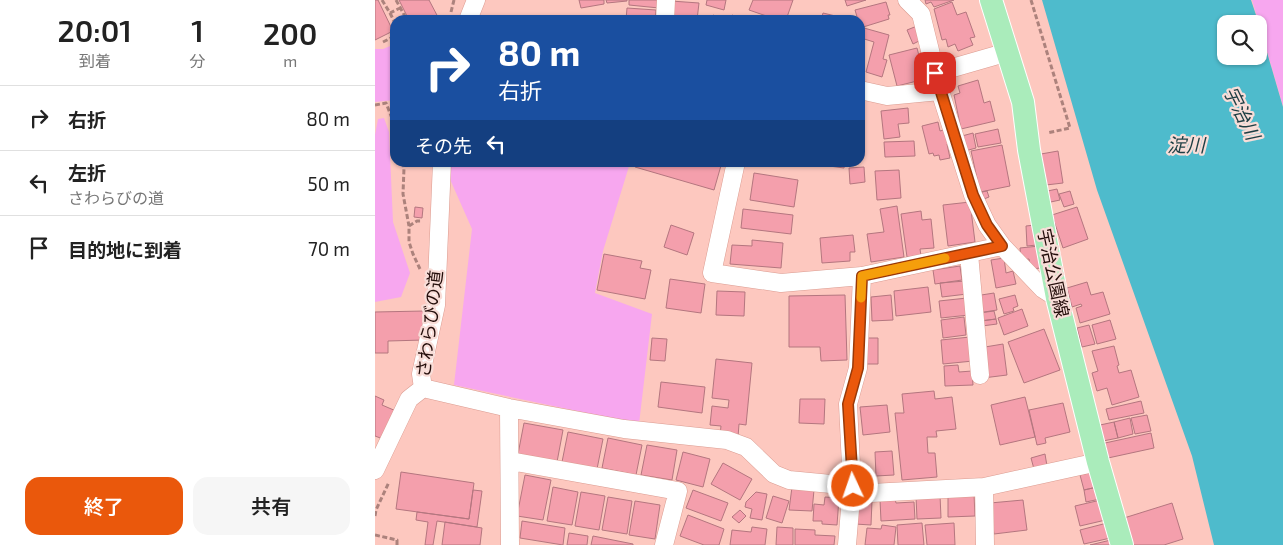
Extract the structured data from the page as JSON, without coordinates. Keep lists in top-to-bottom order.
{
  "streets": {
    "main road": ["宇治公園線"],
    "street": ["さわらびの道"]
  },
  "water": ["宇治川", "淀川"],
  "page": {
    "eta": [
      "20:01",
      "到着",
      "1",
      "分",
      "200",
      "m"
    ],
    "turn": ["80 m", "右折"],
    "list": [
      {
        "name": "右折",
        "value": "80 m"
      },
      {
        "name": "左折",
        "note": "さわらびの道",
        "value": "50 m"
      },
      {
        "name": "目的地に到着",
        "value": "70 m"
      }
    ],
    "then": "その先",
    "buttons": ["終了", "共有"]
  }
}
